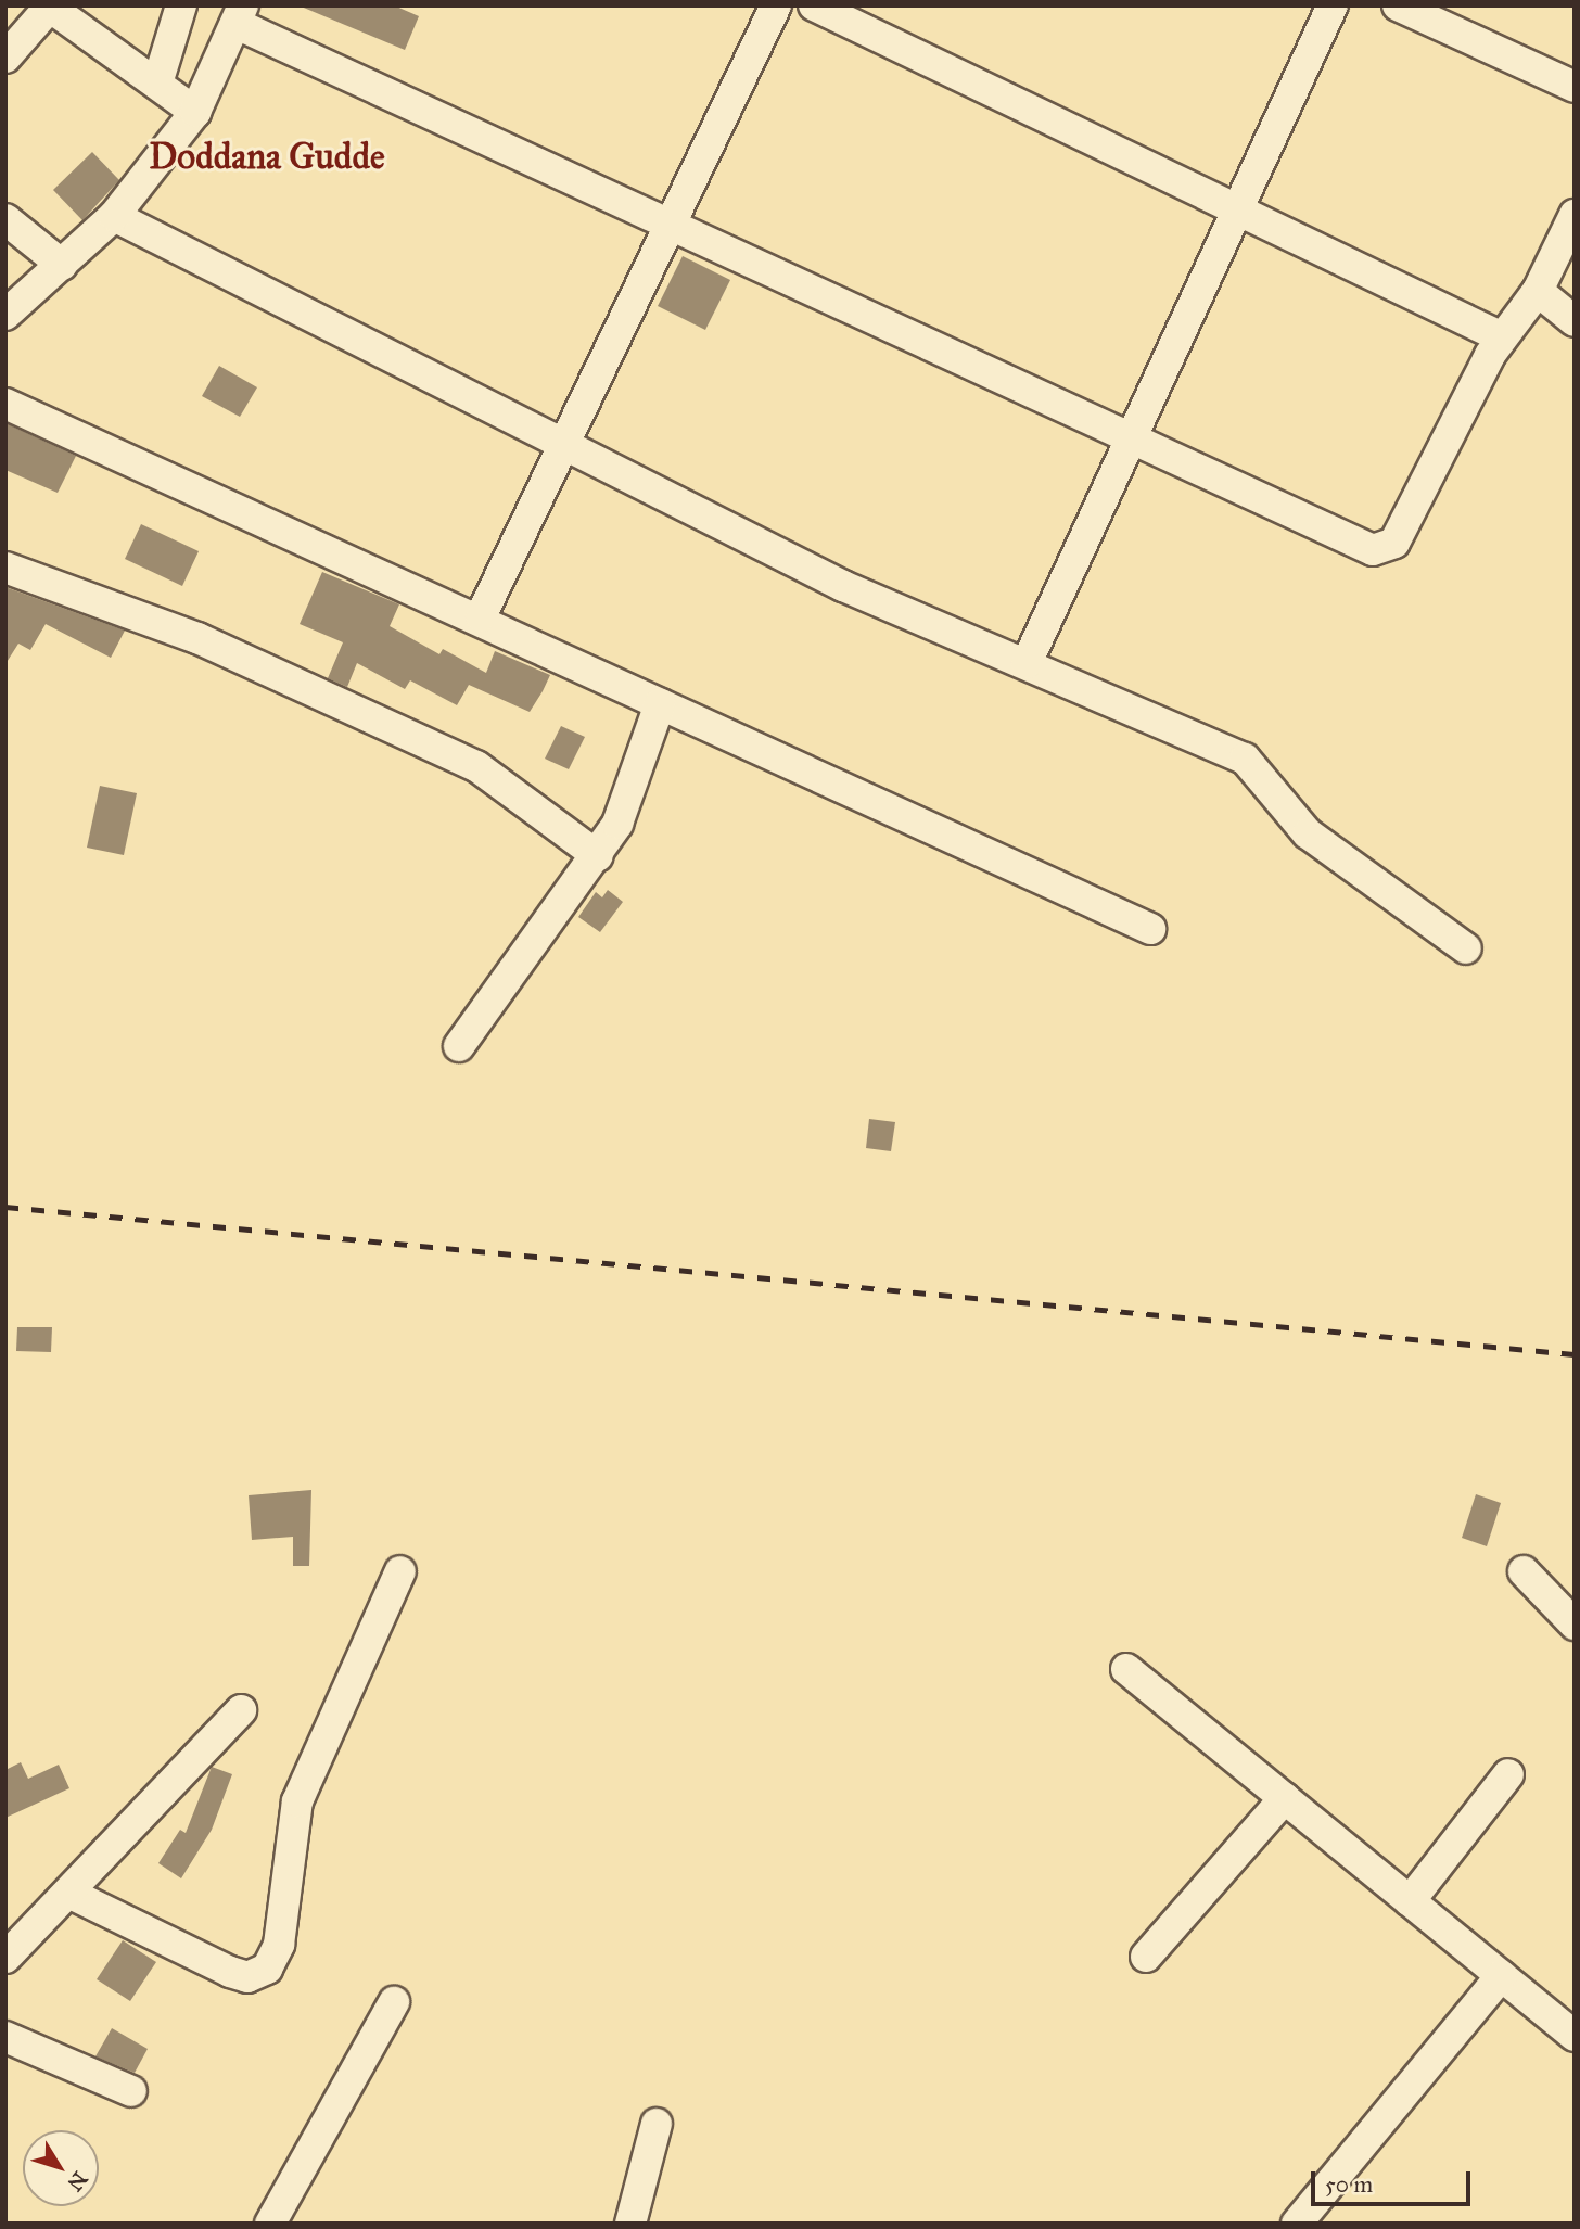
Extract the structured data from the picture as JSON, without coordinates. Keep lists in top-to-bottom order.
{
  "districts": ["Doddana Gudde"],
  "scale_bar": "50 m",
  "north": "bottom right"
}
